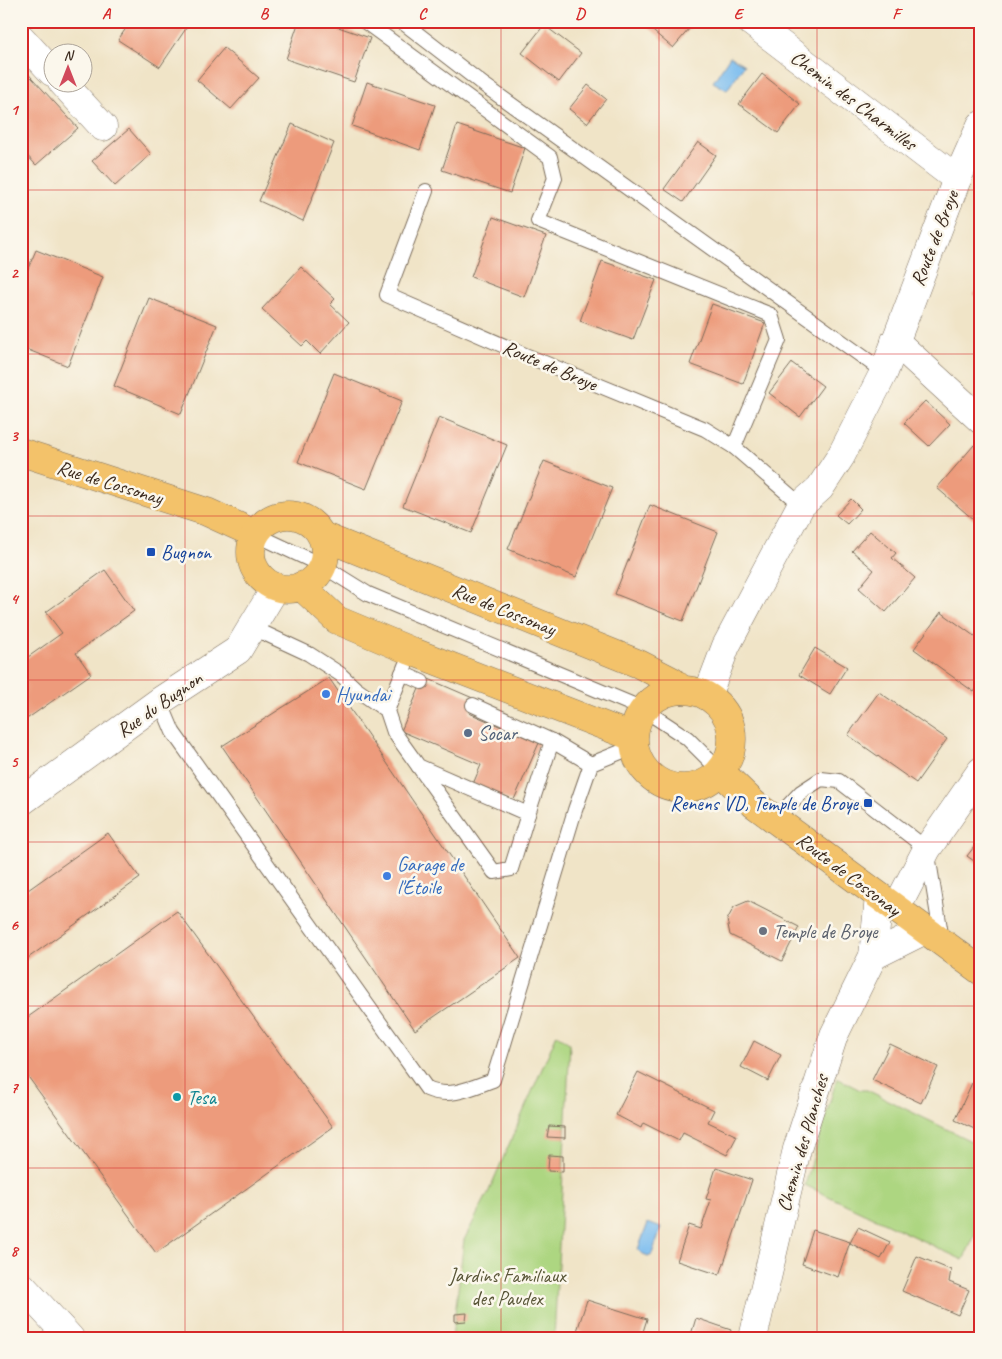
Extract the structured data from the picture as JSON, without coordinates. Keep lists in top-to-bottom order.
{
  "streets": {
    "main road": ["Rue de Cossonay", "Route de Cossonay"],
    "street": [
      "Chemin des Charmilles",
      "Route de Broye",
      "Rue du Bugnon",
      "Chemin des Planches"
    ]
  },
  "crossings": [
    ["Chemin des Charmilles", "Route de Broye"],
    ["Route de Broye", "Rue de Cossonay"],
    ["Route de Cossonay", "Chemin des Planches"]
  ],
  "parks": ["Jardins Familiaux des Paudex"],
  "places": {
    "transit": ["Bugnon", "Renens VD, Temple de Broye"],
    "other": [
      "Hyundai",
      "Socar",
      "Garage de l'Étoile",
      "Temple de Broye",
      "Tesa"
    ]
  },
  "north": "top",
  "grid": {
    "columns": [
      "A",
      "B",
      "C",
      "D",
      "E",
      "F"
    ],
    "rows": [
      "1",
      "2",
      "3",
      "4",
      "5",
      "6",
      "7",
      "8"
    ]
  }
}
